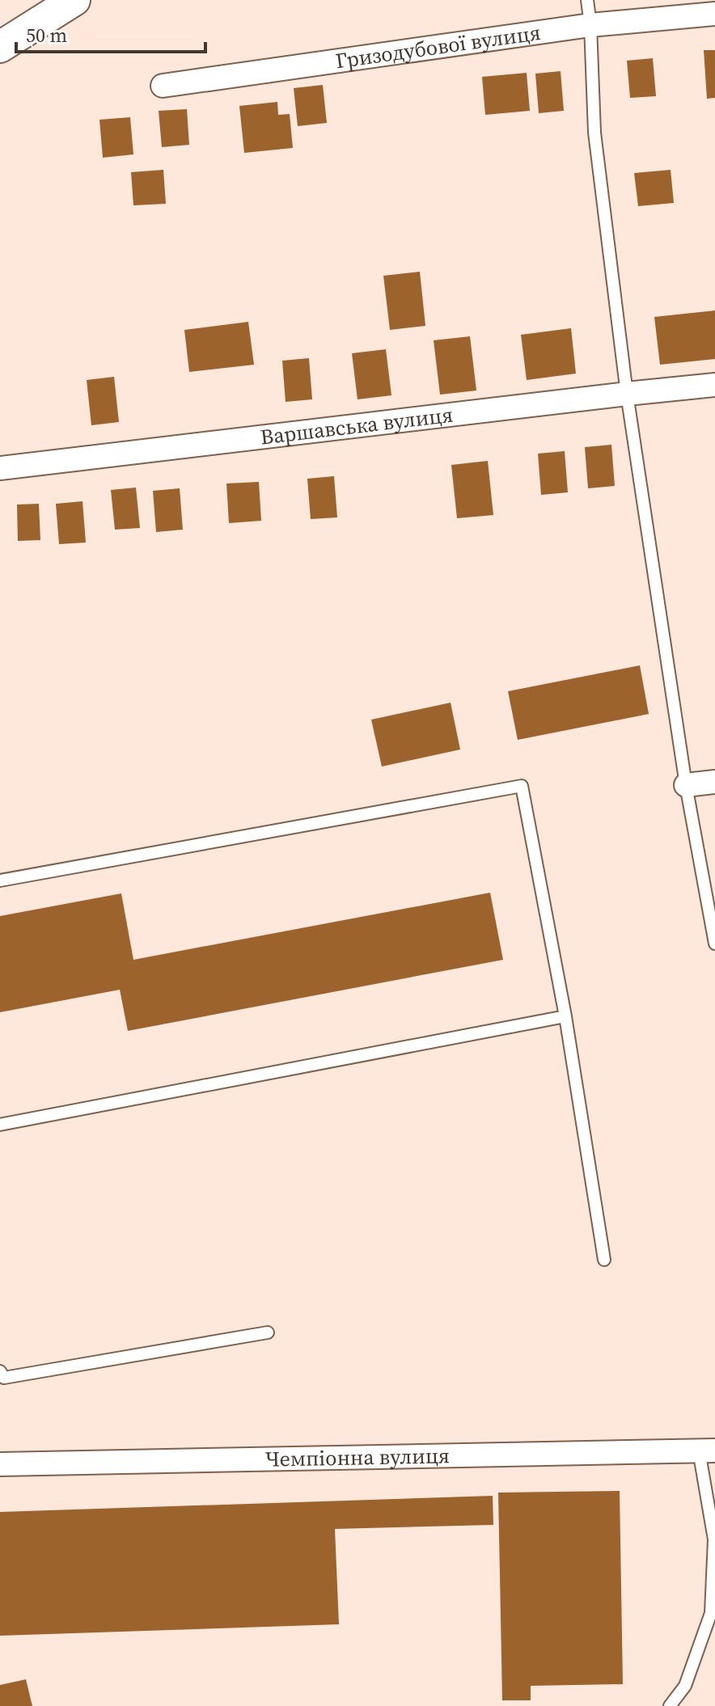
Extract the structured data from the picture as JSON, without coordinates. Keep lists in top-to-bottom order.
{
  "streets": {
    "street": ["Гризодубової вулиця", "Варшавська вулиця", "Чемпіонна вулиця"]
  },
  "scale_bar": "50 m"
}
